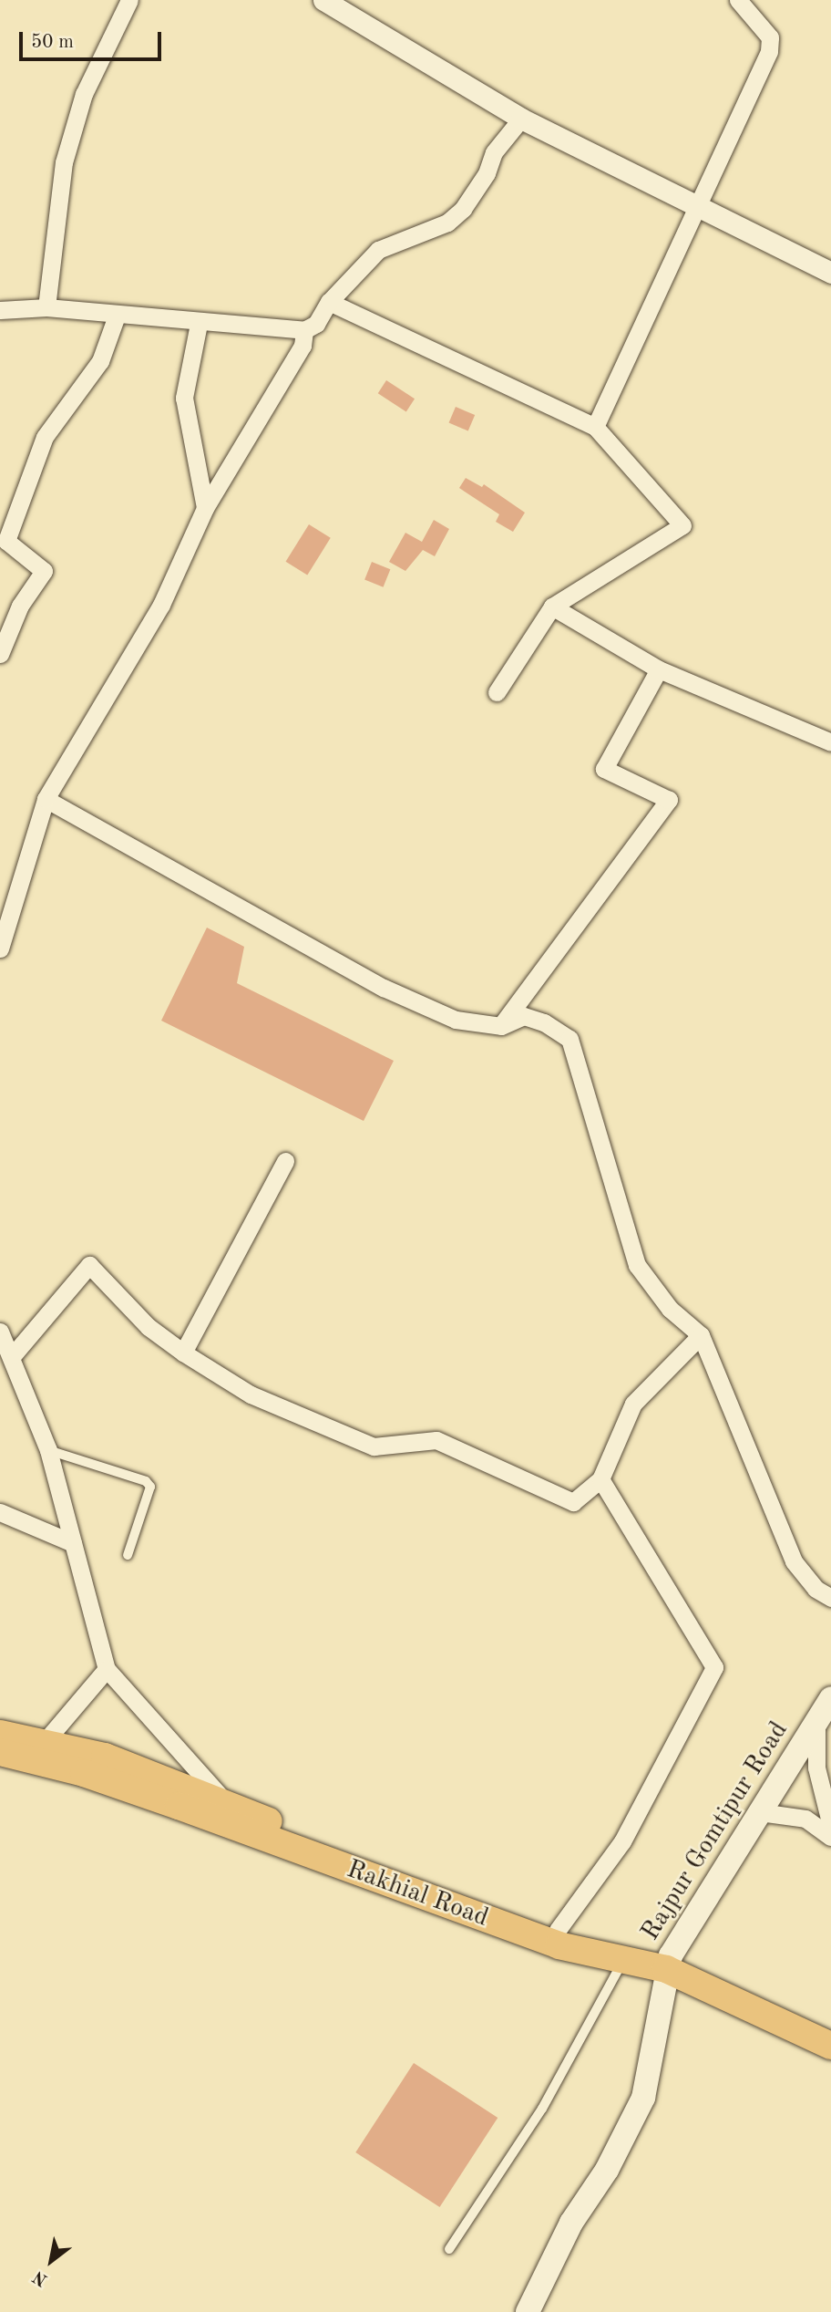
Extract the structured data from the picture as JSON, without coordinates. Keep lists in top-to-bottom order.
{
  "streets": {
    "main road": ["Rajpur Gomtipur Road", "Rakhial Road"]
  },
  "crossings": [
    ["Rajpur Gomtipur Road", "Rakhial Road"]
  ],
  "scale_bar": "50 m",
  "north": "bottom left"
}
